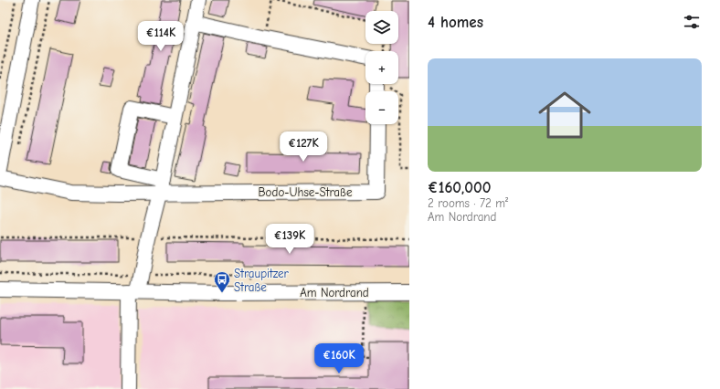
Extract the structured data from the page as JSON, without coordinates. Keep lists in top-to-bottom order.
{
  "streets": {
    "street": ["Bodo-Uhse-Straße", "Am Nordrand"]
  },
  "places": {
    "bus stop": ["Straupitzer Straße"]
  },
  "page": {
    "heading": "4 homes",
    "map_buttons": ["+", "−"],
    "price": [
      "€114K",
      "€127K",
      "€139K",
      "€160K"
    ],
    "list": [
      {
        "name": "€160,000",
        "note": "2 rooms · 72 m² · Am Nordrand"
      }
    ]
  }
}
